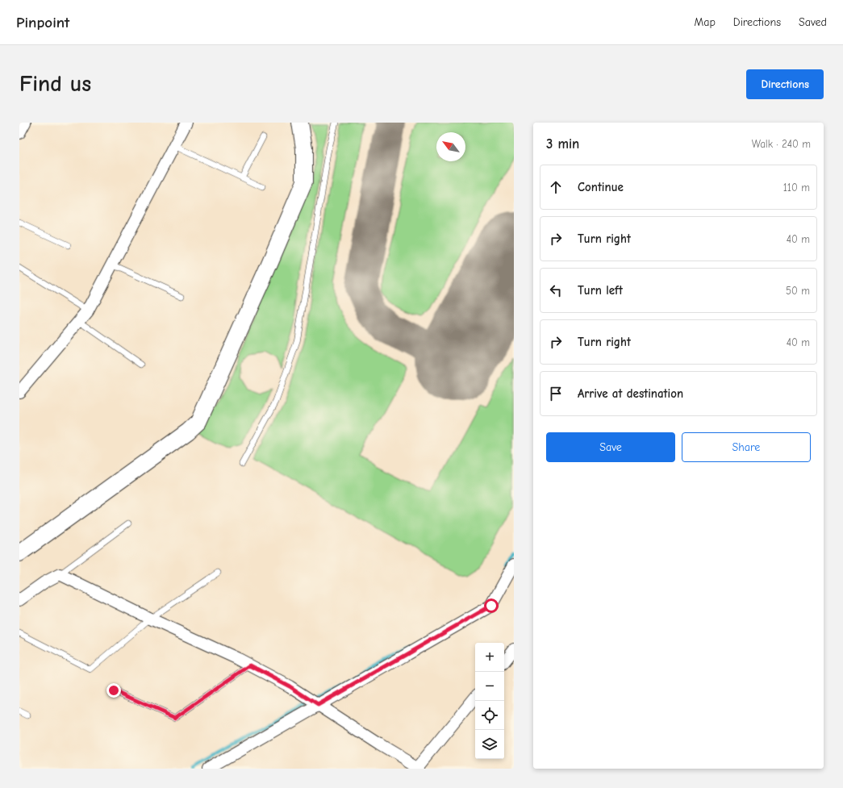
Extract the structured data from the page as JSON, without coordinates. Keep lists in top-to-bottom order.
{
  "north": "top left",
  "page": {
    "header": "Pinpoint",
    "nav": ["Map", "Directions", "Saved"],
    "buttons": [
      "Directions",
      ["Save", "Share"]
    ],
    "title": "Find us",
    "heading": ["3 min", "Walk · 240 m"],
    "list": [
      ["Continue", "110 m"],
      ["Turn right", "40 m"],
      ["Turn left", "50 m"],
      ["Turn right", "40 m"],
      "Arrive at destination"
    ],
    "map_buttons": ["+", "−"]
  }
}
